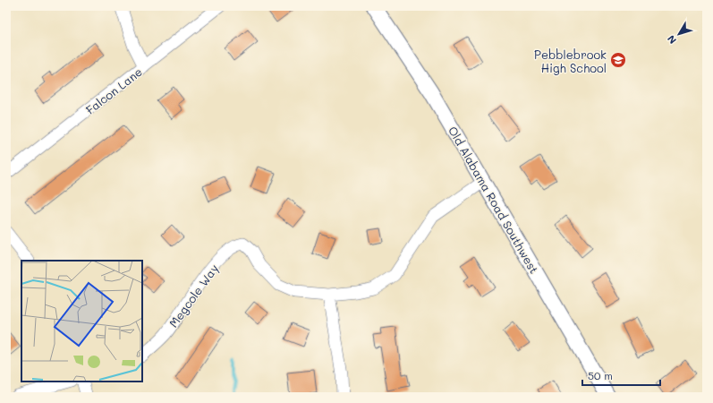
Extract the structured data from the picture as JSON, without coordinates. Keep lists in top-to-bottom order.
{
  "streets": {
    "street": ["Falcon Lane", "Old Alabama Road Southwest", "Megcole Way"]
  },
  "crossings": [
    ["Old Alabama Road Southwest", "Megcole Way"]
  ],
  "places": {
    "school or university": ["Pebblebrook High School"]
  },
  "scale_bar": "50 m",
  "north": "bottom left"
}
